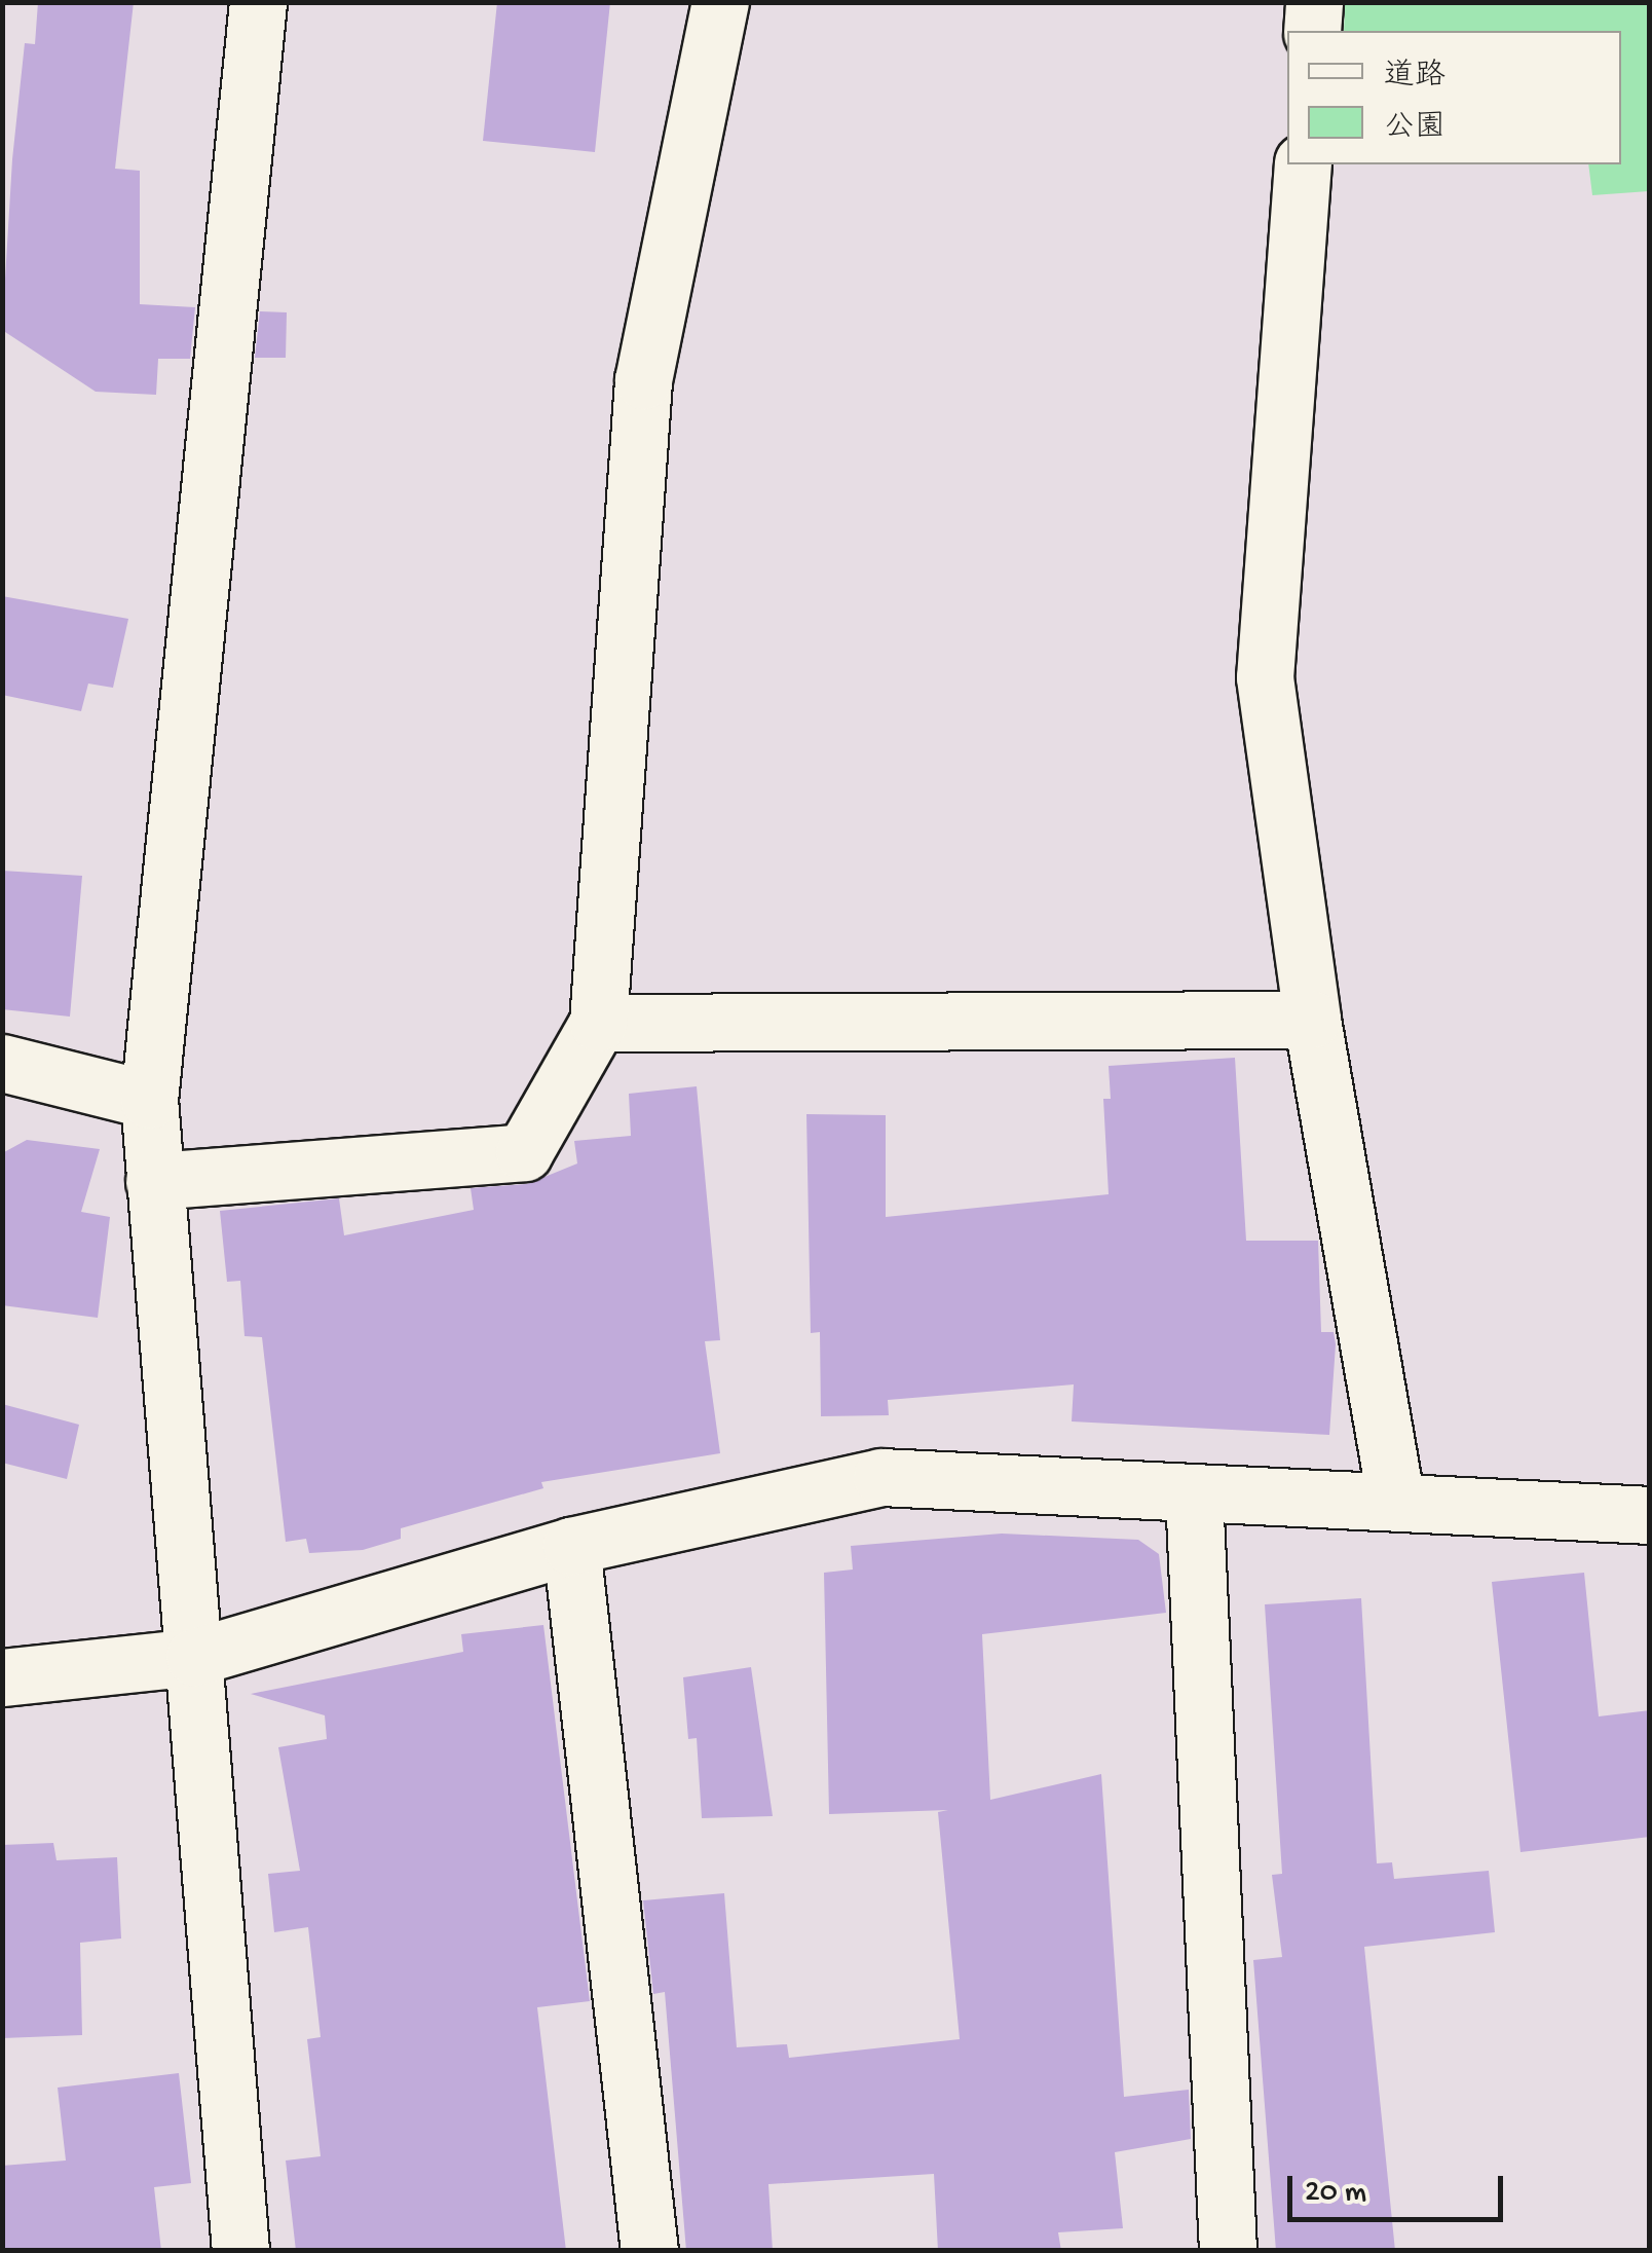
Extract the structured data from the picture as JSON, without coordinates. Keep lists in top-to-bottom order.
{
  "legend": ["道路", "公園"],
  "scale_bar": "20 m"
}
